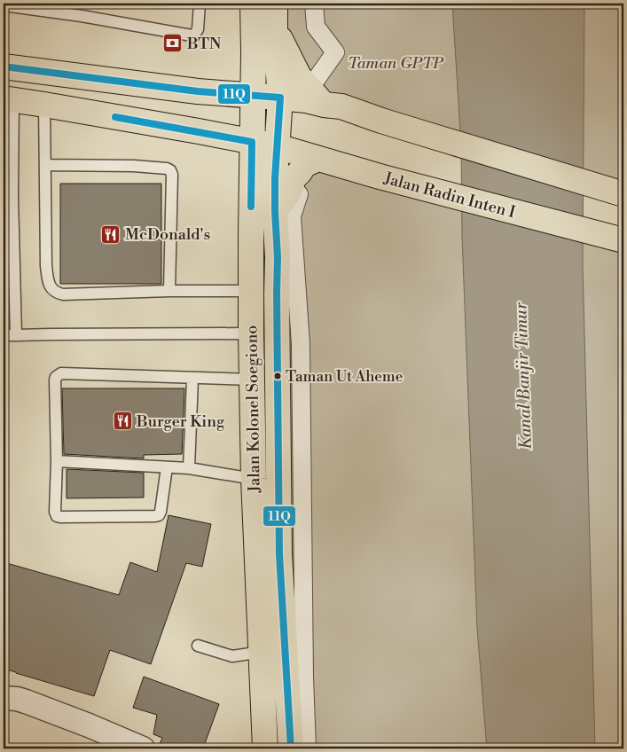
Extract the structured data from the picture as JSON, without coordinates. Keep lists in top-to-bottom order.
{
  "streets": {
    "main road": ["Jalan Radin Inten I", "Jalan Kolonel Soegiono"]
  },
  "crossings": [
    ["Jalan Radin Inten I", "Jalan Kolonel Soegiono"]
  ],
  "water": ["Kanal Banjir Timur"],
  "parks": ["Taman GPTP"],
  "places": {
    "bank": ["BTN"],
    "restaurant": ["McDonald's", "Burger King"],
    "other": ["Taman Ut Aheme"]
  },
  "lines": ["transit line 11Q"]
}
